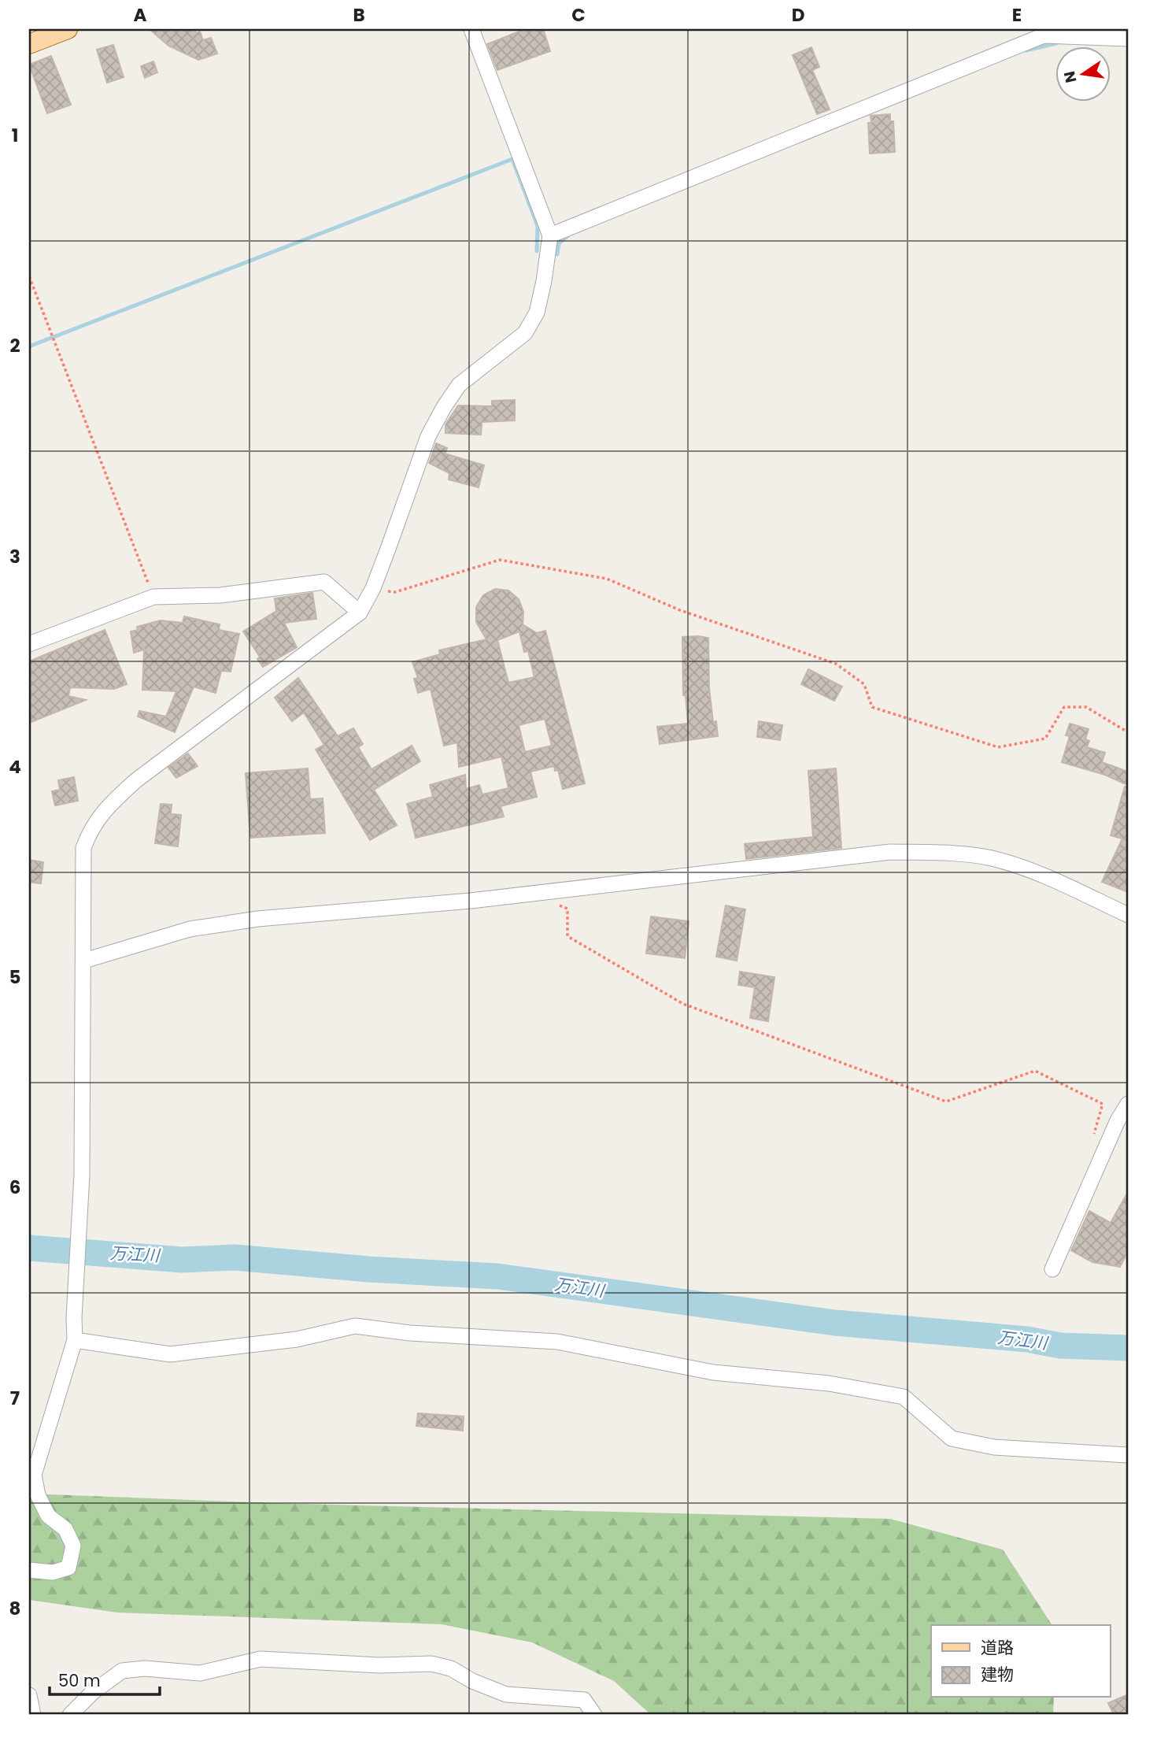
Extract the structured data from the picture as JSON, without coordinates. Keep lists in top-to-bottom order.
{
  "water": ["万江川"],
  "legend": ["道路", "建物"],
  "scale_bar": "50 m",
  "north": "left",
  "grid": {
    "columns": [
      "A",
      "B",
      "C",
      "D",
      "E"
    ],
    "rows": [
      "1",
      "2",
      "3",
      "4",
      "5",
      "6",
      "7",
      "8"
    ]
  }
}
